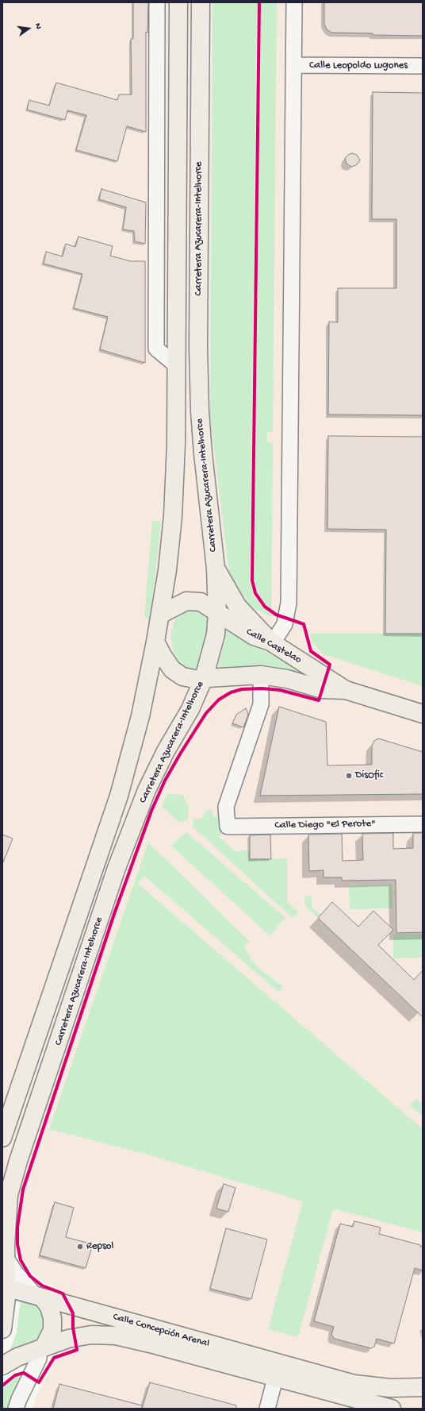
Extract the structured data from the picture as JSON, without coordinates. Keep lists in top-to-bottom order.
{
  "streets": {
    "main road": ["Carretera Azucarera-Intelhorce", "Calle Castelao", "Calle Concepción Arenal"],
    "street": ["Calle Leopoldo Lugones", "Calle Diego \"El Perote\""]
  },
  "crossings": [
    ["Carretera Azucarera-Intelhorce", "Calle Castelao"],
    ["Carretera Azucarera-Intelhorce", "Calle Concepción Arenal"],
    ["Calle Castelao", "Calle Diego \"El Perote\""]
  ],
  "places": ["DisOfic", "Repsol"],
  "north": "right"
}
